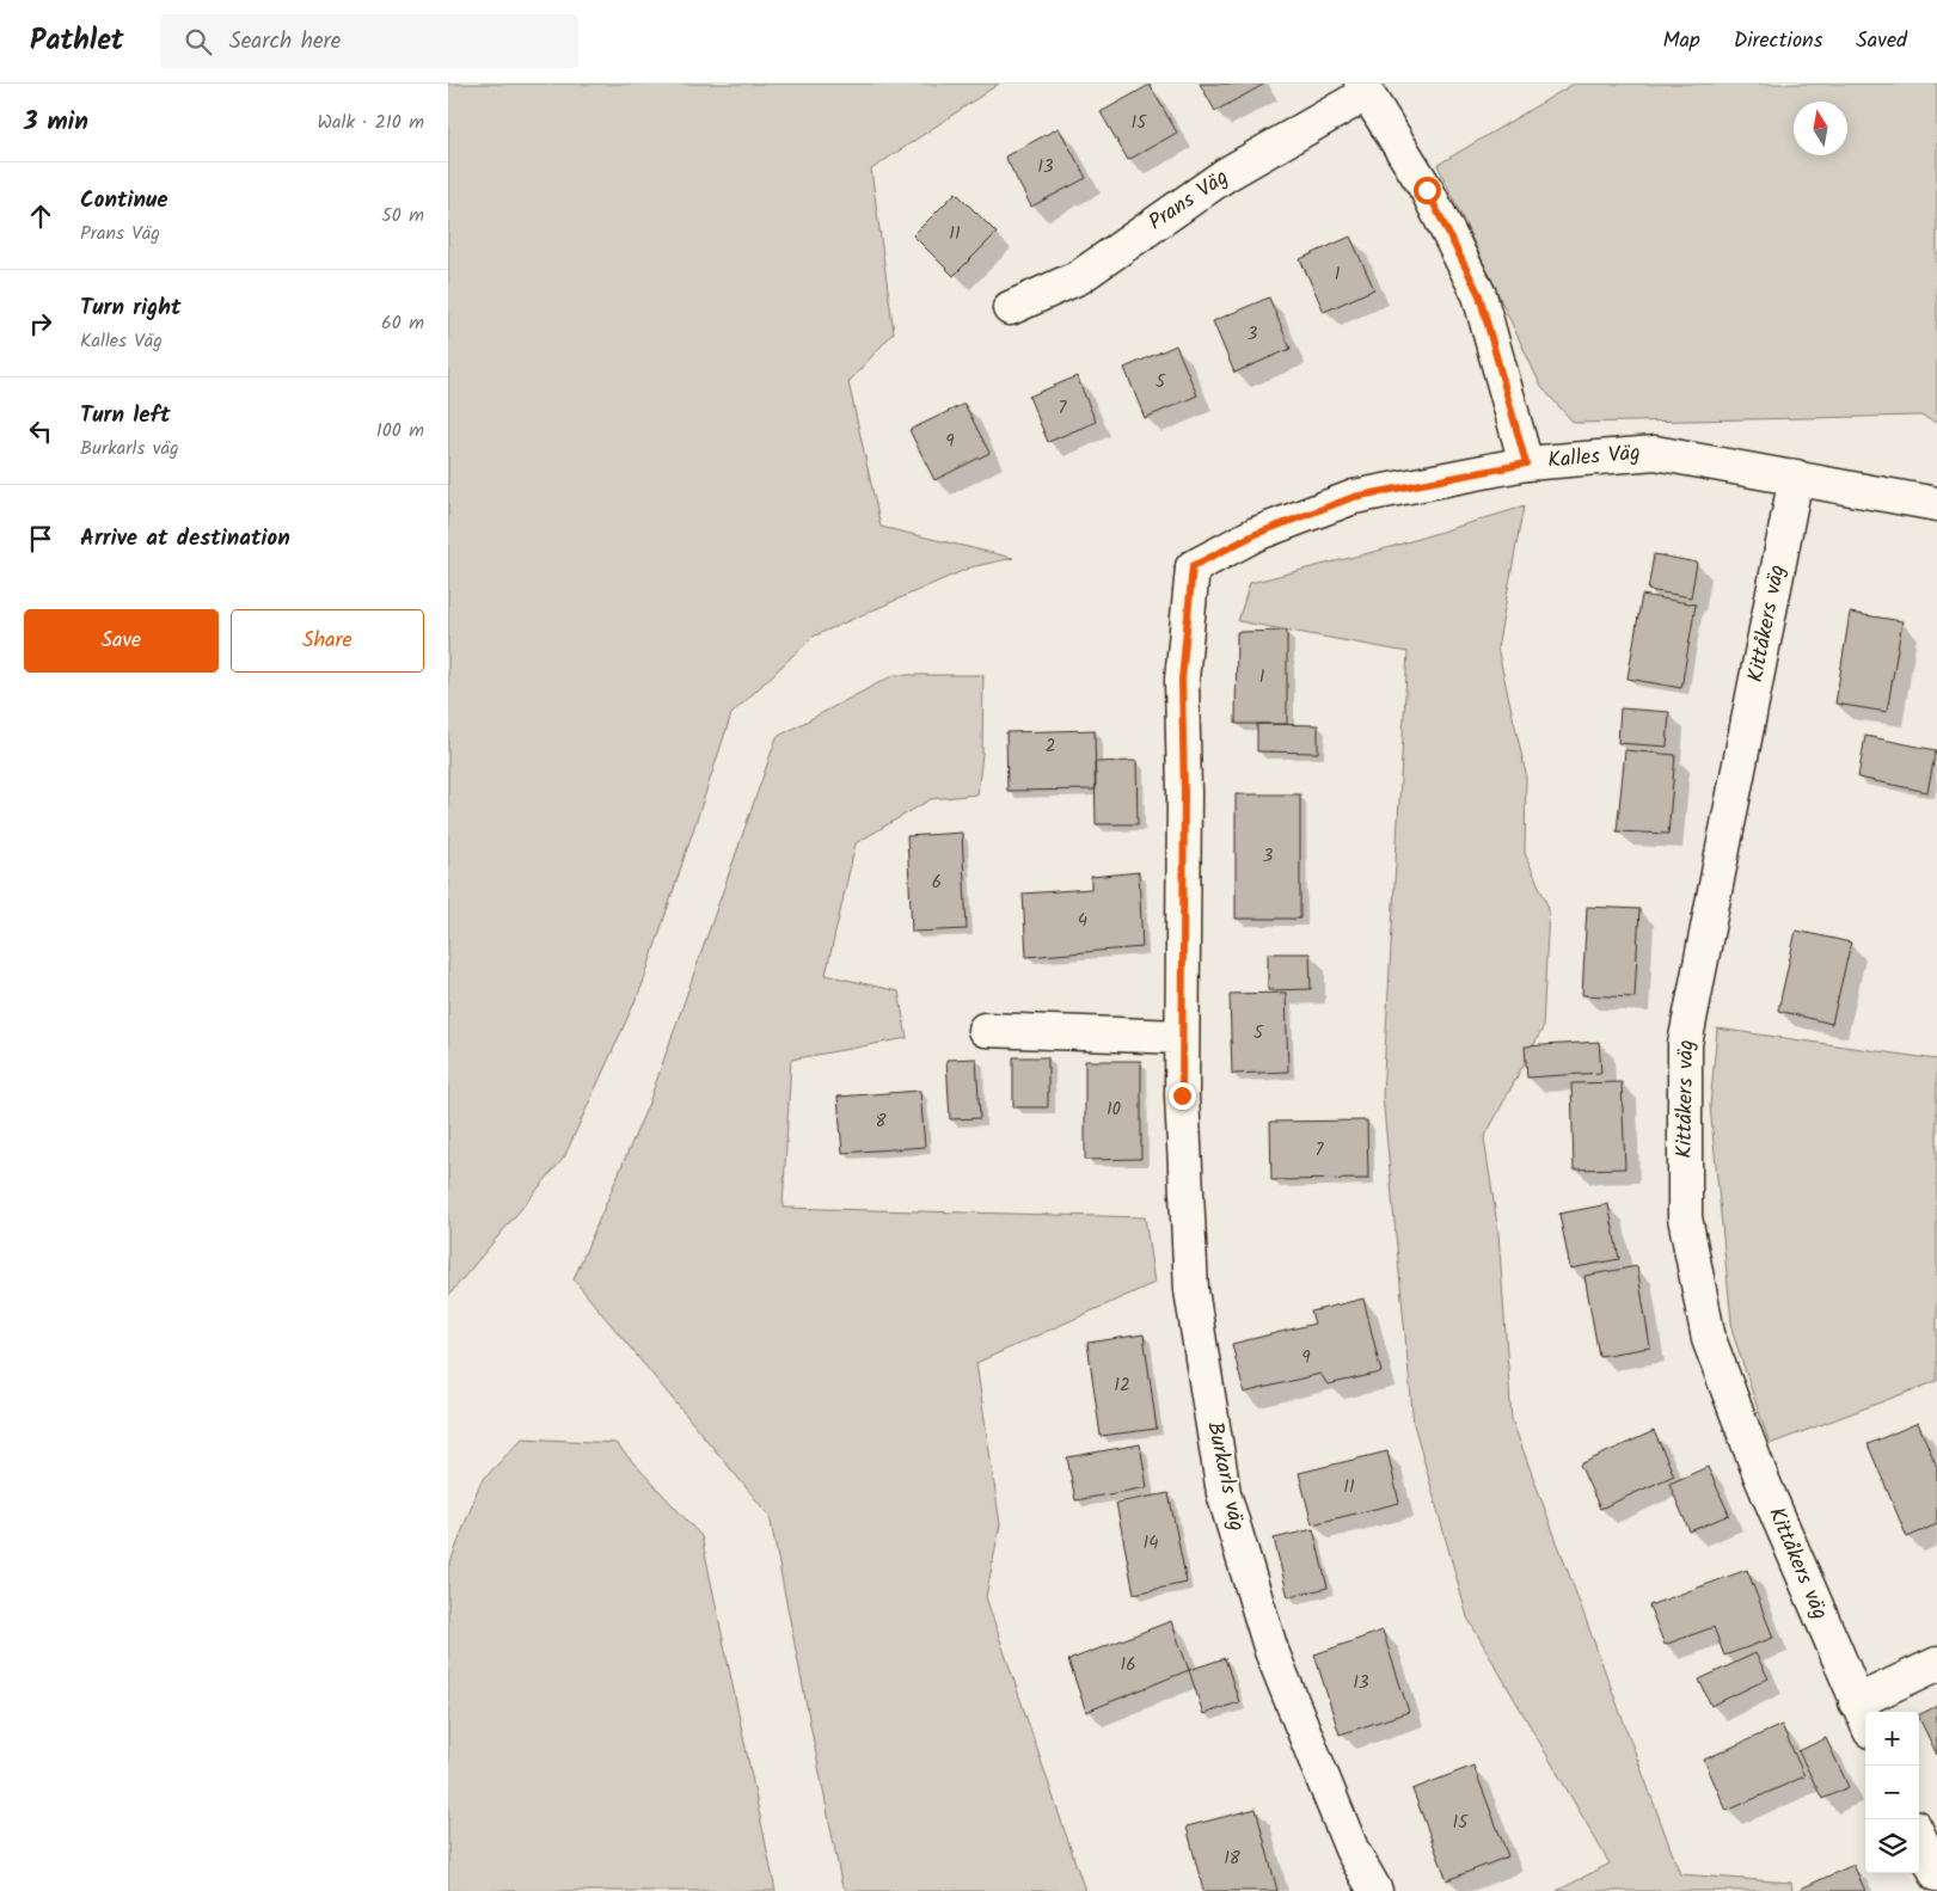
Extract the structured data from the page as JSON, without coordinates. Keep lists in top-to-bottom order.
{
  "streets": {
    "street": [
      "Prans Väg",
      "Kalles Väg",
      "Kittåkers väg",
      "Burkarls väg"
    ]
  },
  "crossings": [
    ["Prans Väg", "Kalles Väg"],
    ["Kalles Väg", "Kittåkers väg"],
    ["Kalles Väg", "Burkarls väg"]
  ],
  "house_numbers": [
    "15",
    "13",
    "11",
    "1",
    "3",
    "5",
    "7",
    "9",
    "1",
    "2",
    "3",
    "6",
    "4",
    "5",
    "10",
    "8",
    "7",
    "9",
    "12",
    "11",
    "14",
    "16",
    "13",
    "15",
    "18"
  ],
  "north": "top",
  "page": {
    "header": "Pathlet",
    "search": "Search here",
    "nav": ["Map", "Directions", "Saved"],
    "heading": ["3 min", "Walk · 210 m"],
    "list": [
      ["Continue", "Prans Väg", "50 m"],
      ["Turn right", "Kalles Väg", "60 m"],
      ["Turn left", "Burkarls väg", "100 m"],
      "Arrive at destination"
    ],
    "buttons": ["Save", "Share"],
    "map_buttons": ["+", "−"]
  }
}
